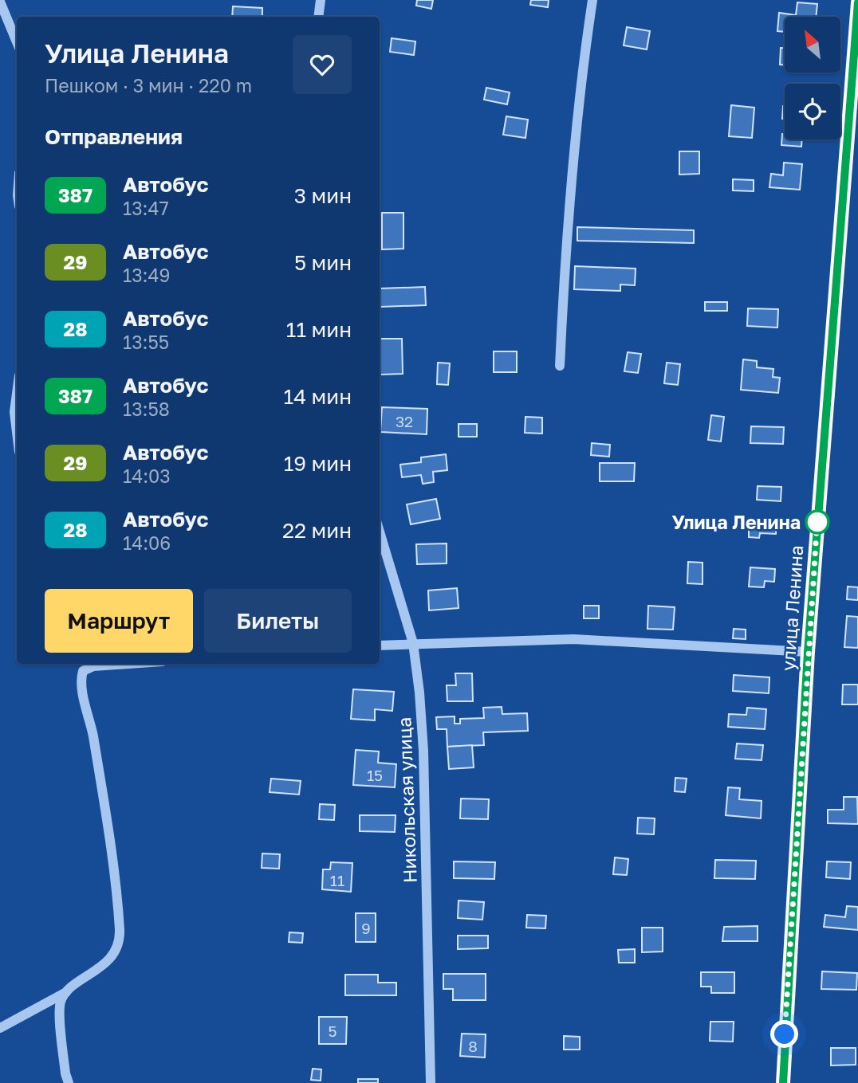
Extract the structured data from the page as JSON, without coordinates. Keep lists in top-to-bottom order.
{
  "streets": {
    "main road": ["улица Ленина"],
    "street": ["Никольская улица"]
  },
  "places": ["Улица Ленина"],
  "lines": ["bus line 387"],
  "house_numbers": [
    "32",
    "15",
    "11",
    "9",
    "5",
    "8"
  ],
  "north": "top left",
  "page": {
    "heading": [
      ["Улица Ленина", "Пешком · 3 мин · 220 m"],
      "Отправления"
    ],
    "list": [
      {
        "mark": "387",
        "name": "Автобус",
        "note": "13:47",
        "value": "3 мин"
      },
      {
        "mark": "29",
        "name": "Автобус",
        "note": "13:49",
        "value": "5 мин"
      },
      {
        "mark": "28",
        "name": "Автобус",
        "note": "13:55",
        "value": "11 мин"
      },
      {
        "mark": "387",
        "name": "Автобус",
        "note": "13:58",
        "value": "14 мин"
      },
      {
        "mark": "29",
        "name": "Автобус",
        "note": "14:03",
        "value": "19 мин"
      },
      {
        "mark": "28",
        "name": "Автобус",
        "note": "14:06",
        "value": "22 мин"
      }
    ],
    "buttons": ["Маршрут", "Билеты"]
  }
}
